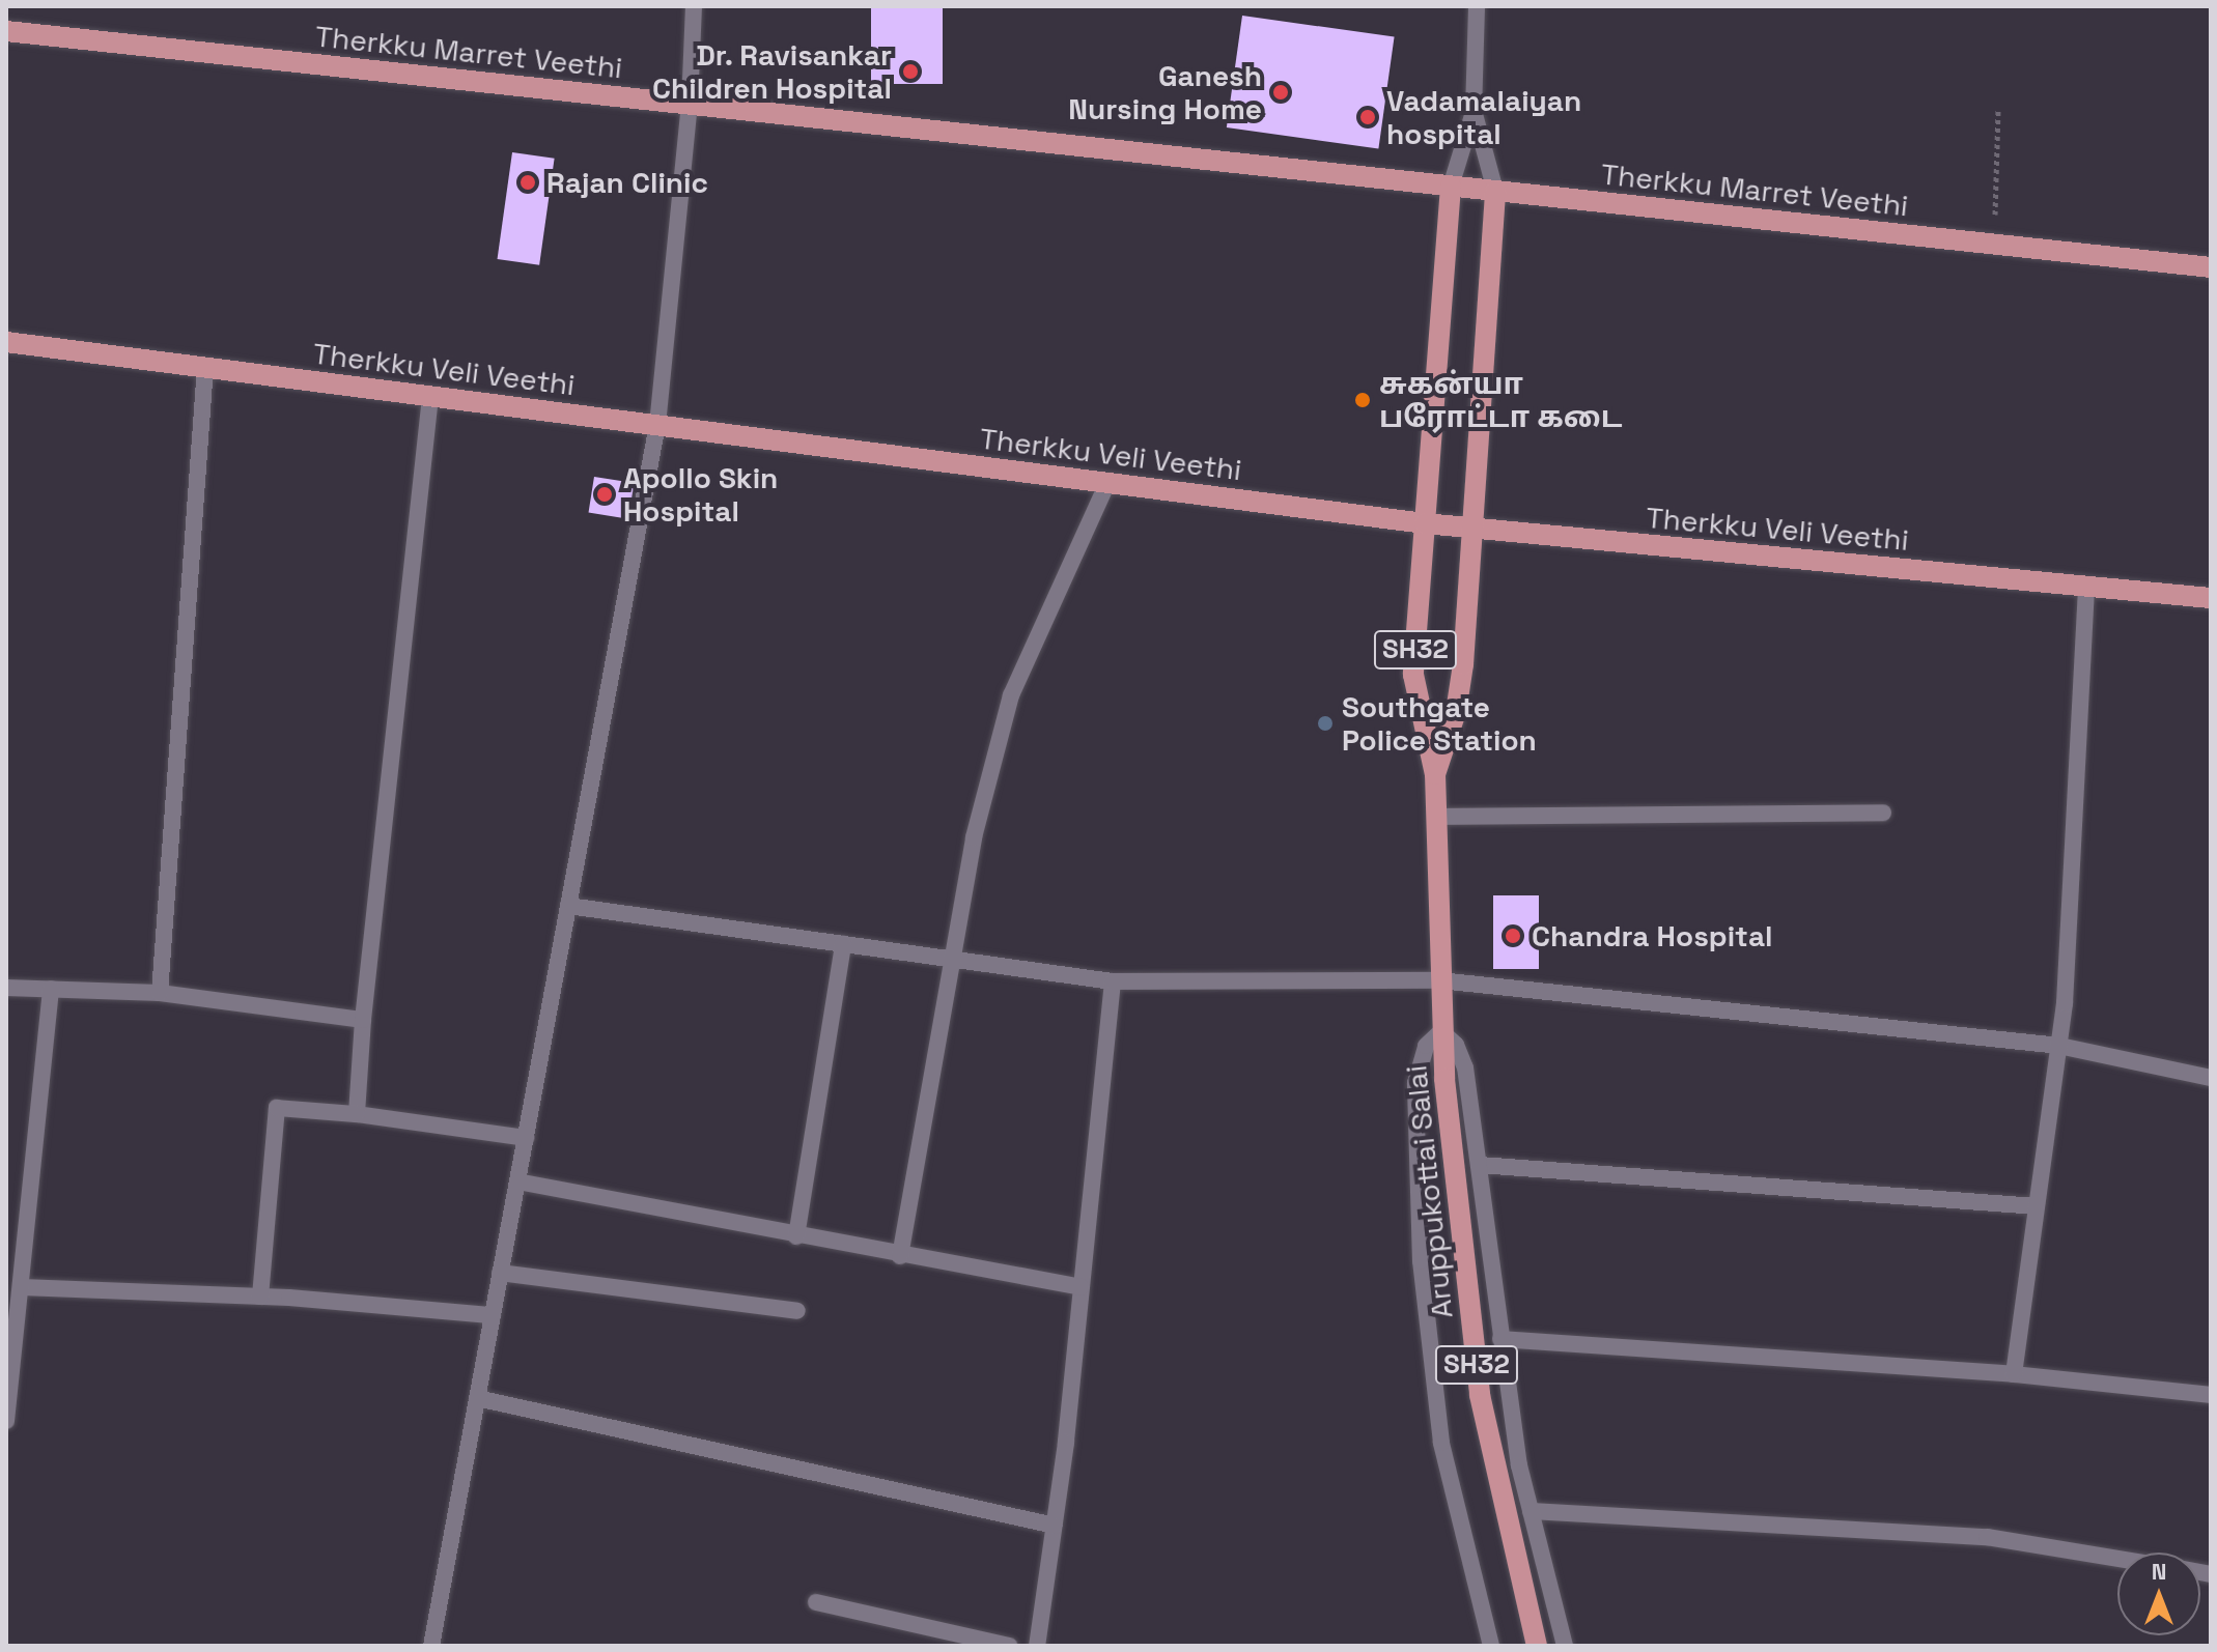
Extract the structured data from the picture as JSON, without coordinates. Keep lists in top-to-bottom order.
{
  "streets": {
    "main road": [
      "Therkku Marret Veethi",
      "Therkku Veli Veethi",
      "SH32",
      "Aruppukottai Salai"
    ]
  },
  "crossings": [
    ["Therkku Marret Veethi", "Aruppukottai Salai"],
    ["Therkku Veli Veethi", "Aruppukottai Salai"]
  ],
  "places": [
    "Dr. Ravisankar Children Hospital",
    "Ganesh Nursing Home",
    "Vadamalaiyan hospital",
    "Rajan Clinic",
    "சுகன்யா பரோட்டா கடை",
    "Apollo Skin Hospital",
    "Southgate Police Station",
    "Chandra Hospital"
  ],
  "north": "top"
}
